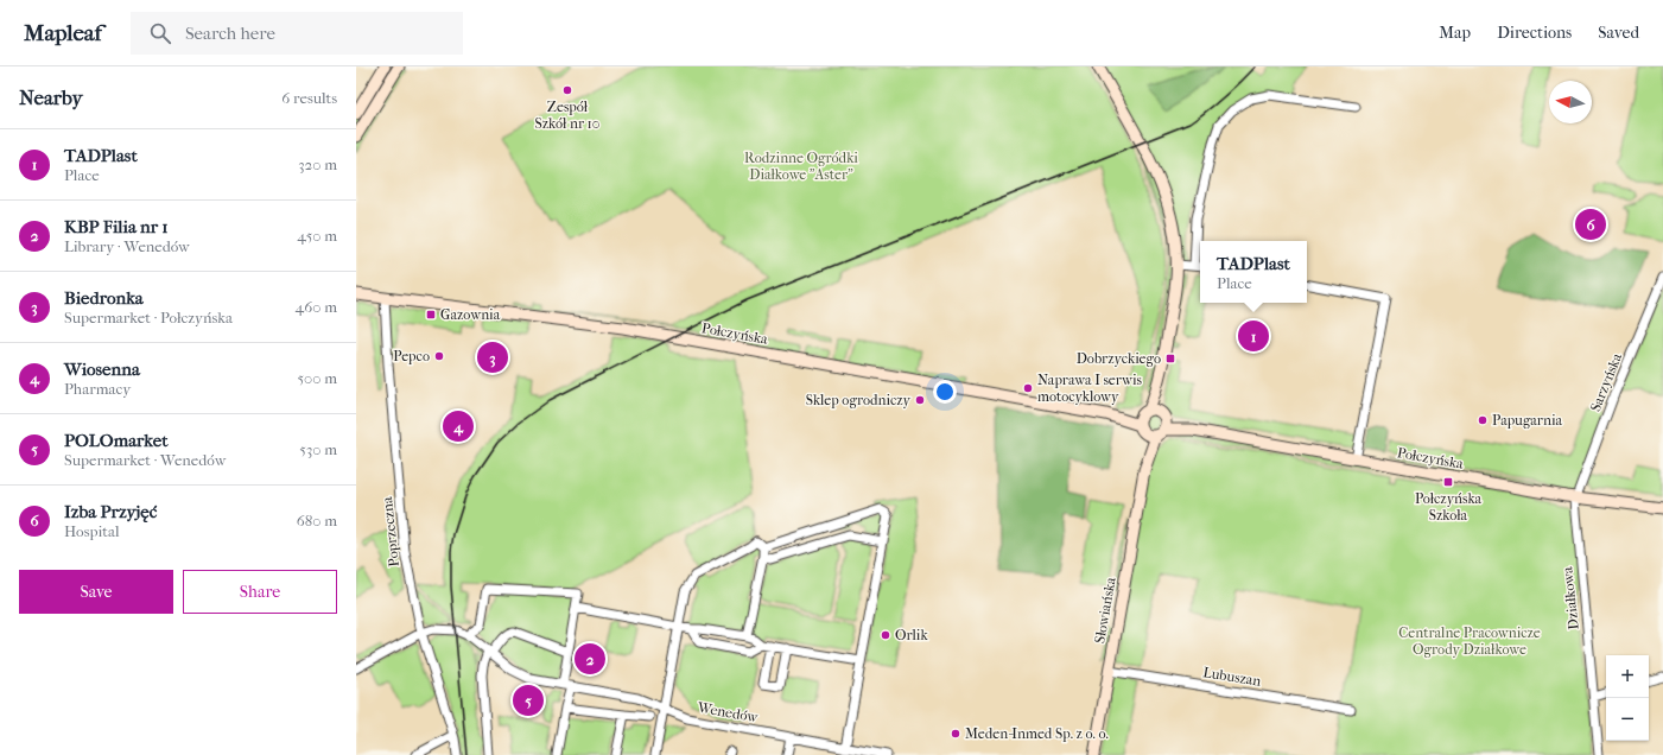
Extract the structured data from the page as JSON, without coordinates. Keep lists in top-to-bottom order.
{
  "streets": {
    "main road": ["Połczyńska", "Słowiańska"],
    "street": [
      "Sarzyńska",
      "Poprzeczna",
      "Działkowa",
      "Lubuszan",
      "Wenedów"
    ]
  },
  "crossings": [
    ["Połczyńska", "Sarzyńska"],
    ["Połczyńska", "Poprzeczna"],
    ["Połczyńska", "Działkowa"],
    ["Połczyńska", "Słowiańska"],
    ["Sarzyńska", "Działkowa"],
    ["Poprzeczna", "Wenedów"],
    ["Słowiańska", "Lubuszan"]
  ],
  "parks": ["Rodzinne Ogródki Diałkowe \"Aster\"", "Centralne Pracownicze Ogrody Działkowe"],
  "places": {
    "other": [
      "Zespół Szkół nr 10",
      "Pepco",
      "Naprawa I serwis motocyklowy",
      "Sklep ogrodniczy",
      "Papugarnia",
      "Orlik",
      "Meden-Inmed Sp. z o. o."
    ],
    "transit": ["Gazownia", "Dobrzyckiego", "Połczyńska Szkoła"]
  },
  "north": "left",
  "page": {
    "header": "Mapleaf",
    "search": "Search here",
    "nav": ["Map", "Directions", "Saved"],
    "heading": ["Nearby", "6 results"],
    "list": [
      {
        "mark": "1",
        "name": "TADPlast",
        "note": "Place",
        "value": "320 m"
      },
      {
        "mark": "2",
        "name": "KBP Filia nr 1",
        "note": "Library · Wenedów",
        "value": "450 m"
      },
      {
        "mark": "3",
        "name": "Biedronka",
        "note": "Supermarket · Połczyńska",
        "value": "460 m"
      },
      {
        "mark": "4",
        "name": "Wiosenna",
        "note": "Pharmacy",
        "value": "500 m"
      },
      {
        "mark": "5",
        "name": "POLOmarket",
        "note": "Supermarket · Wenedów",
        "value": "530 m"
      },
      {
        "mark": "6",
        "name": "Izba Przyjęć",
        "note": "Hospital",
        "value": "680 m"
      }
    ],
    "pins": [
      "6",
      "1",
      "3",
      "4",
      "2",
      "5"
    ],
    "popup": ["TADPlast", "Place"],
    "buttons": ["Save", "Share"],
    "map_buttons": ["+", "−"]
  }
}
